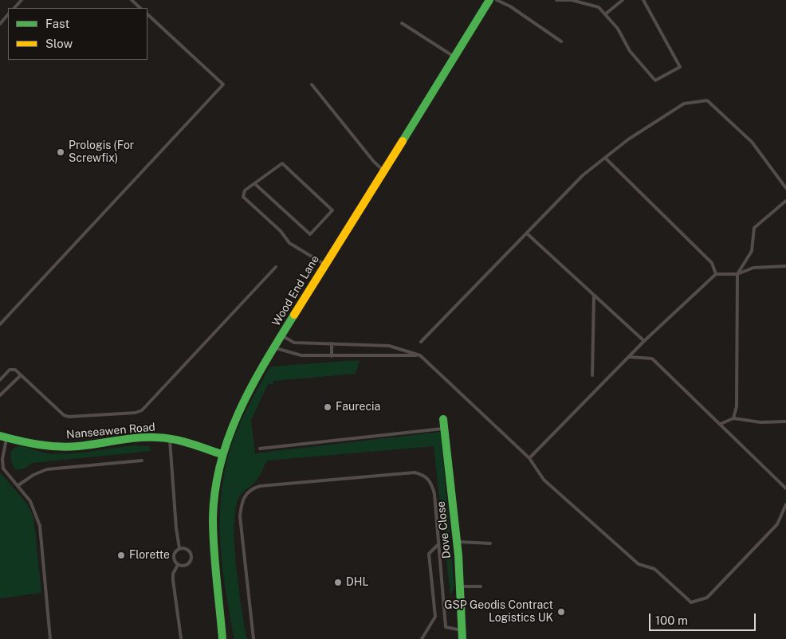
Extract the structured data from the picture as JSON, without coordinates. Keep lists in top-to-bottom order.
{
  "streets": {
    "street": ["Wood End Lane", "Nanseawen Road", "Dove Close"]
  },
  "crossings": [
    ["Wood End Lane", "Nanseawen Road"]
  ],
  "places": [
    "Prologis (For Screwfix)",
    "Faurecia",
    "Florette",
    "DHL",
    "GSP Geodis Contract Logistics UK"
  ],
  "legend": ["Fast", "Slow"],
  "scale_bar": "100 m"
}
